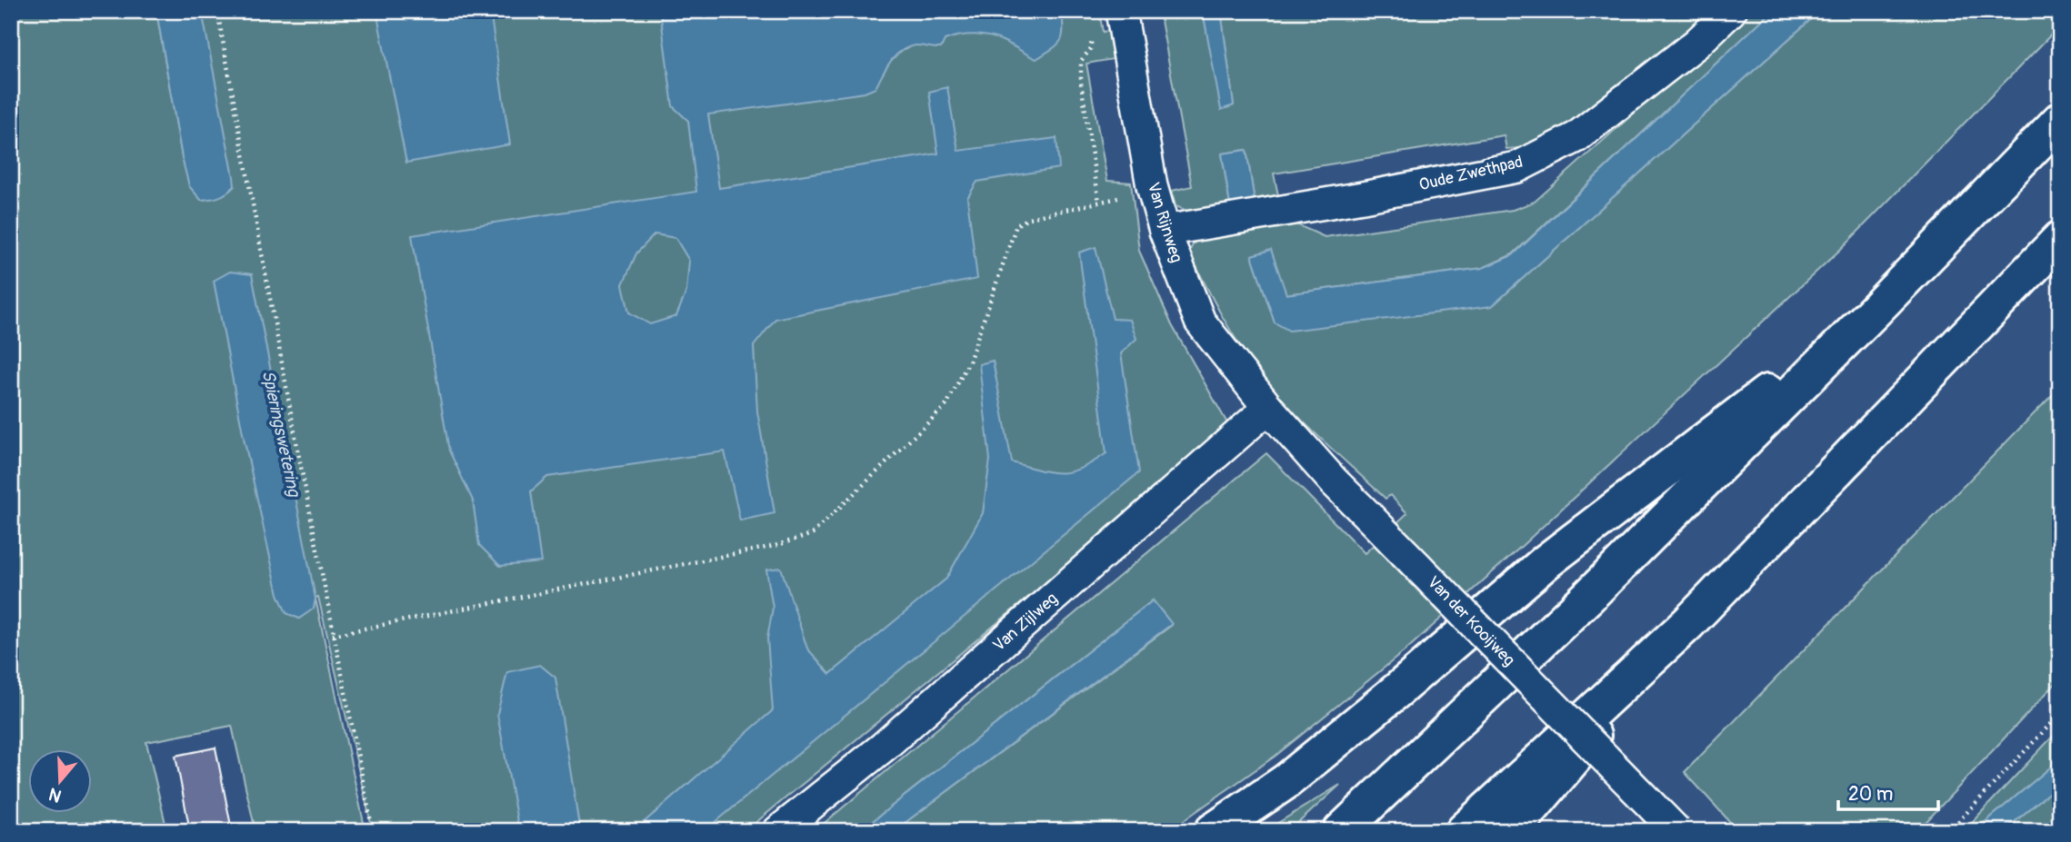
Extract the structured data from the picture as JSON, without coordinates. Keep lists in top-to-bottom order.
{
  "streets": {
    "street": [
      "Oude Zwethpad",
      "Van Rijnweg",
      "Van der Kooijweg",
      "Van Zijlweg"
    ]
  },
  "crossings": [
    ["Oude Zwethpad", "Van Rijnweg"],
    ["Van Rijnweg", "Van der Kooijweg"],
    ["Van Rijnweg", "Van Zijlweg"],
    ["Van der Kooijweg", "Van Zijlweg"]
  ],
  "water": ["Spieringswetering"],
  "scale_bar": "20 m",
  "north": "bottom"
}
